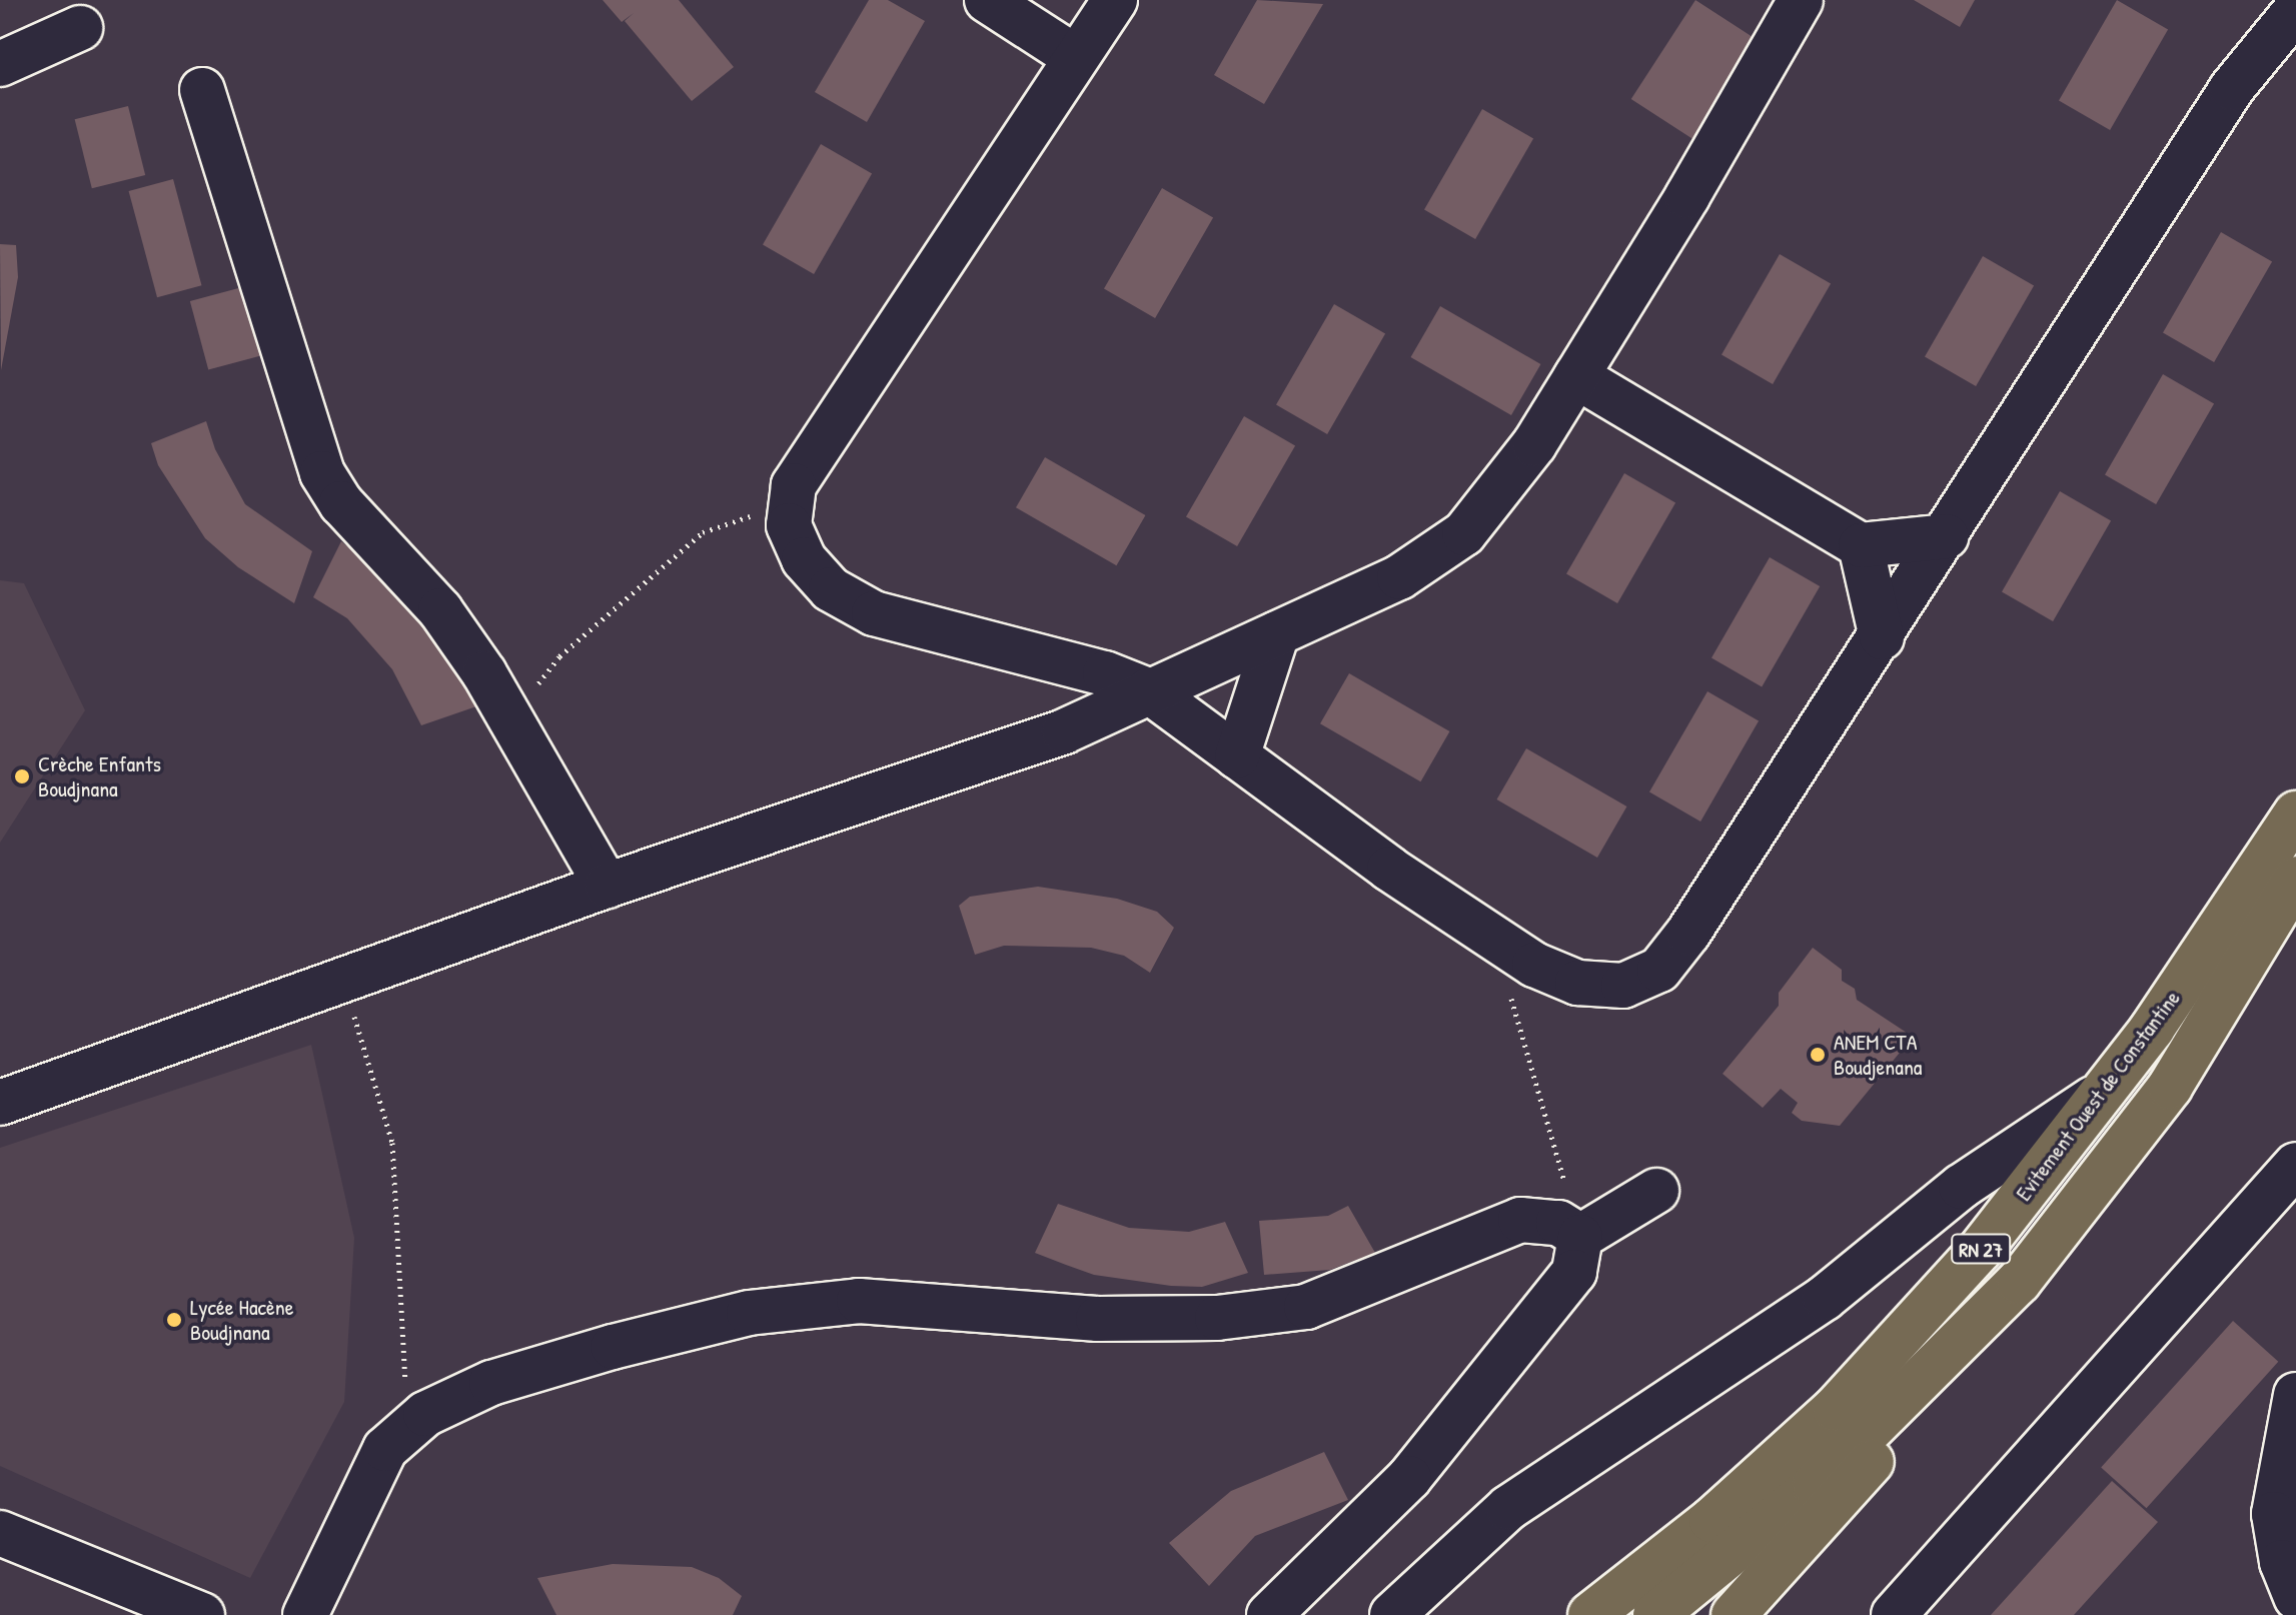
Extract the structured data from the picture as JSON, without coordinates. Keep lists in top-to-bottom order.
{
  "streets": {
    "highway": ["Evitement Ouest de Constantine", "RN 27"]
  },
  "places": ["Crèche Enfants Boudjnana", "ANEM CTA Boudjenana", "Lycée Hacène Boudjnana"]
}
